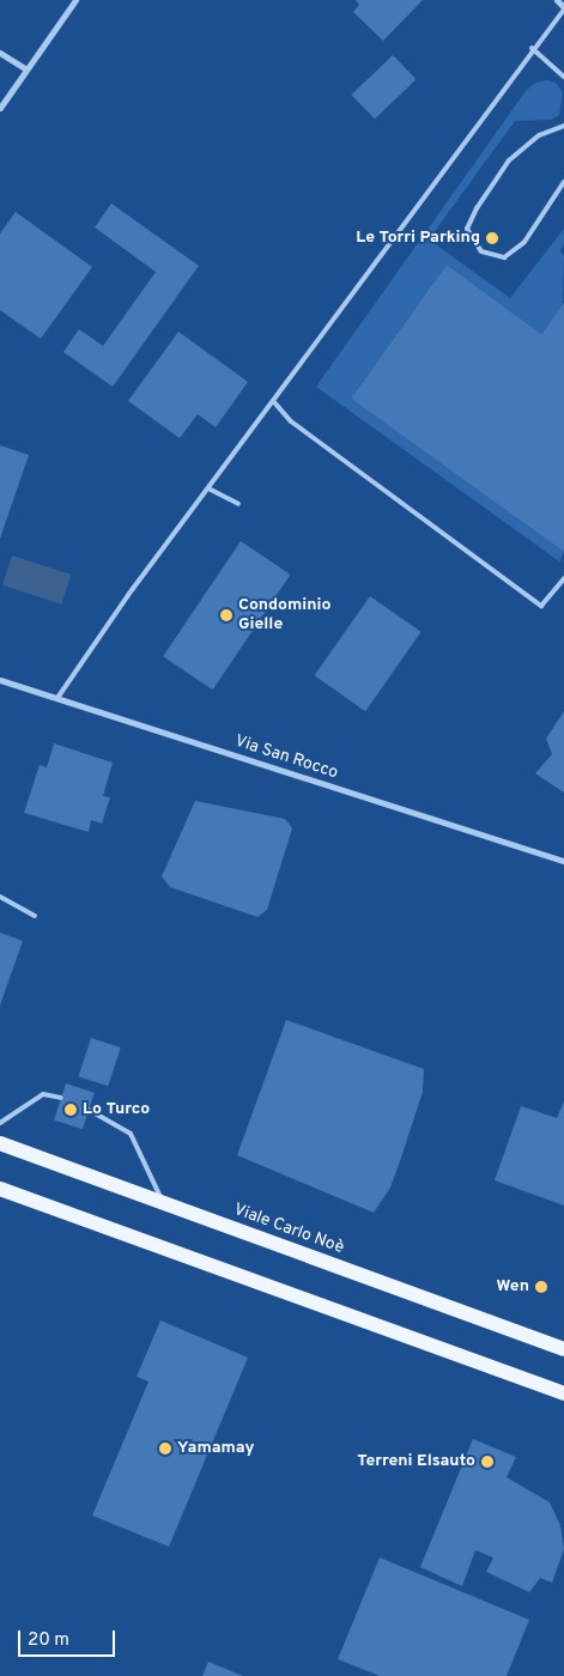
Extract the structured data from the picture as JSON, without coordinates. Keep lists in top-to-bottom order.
{
  "streets": {
    "main road": ["Viale Carlo Noè"],
    "street": ["Via San Rocco"]
  },
  "places": [
    "Le Torri Parking",
    "Condominio Gielle",
    "Lo Turco",
    "Wen",
    "Yamamay",
    "Terreni Elsauto"
  ],
  "scale_bar": "20 m"
}
